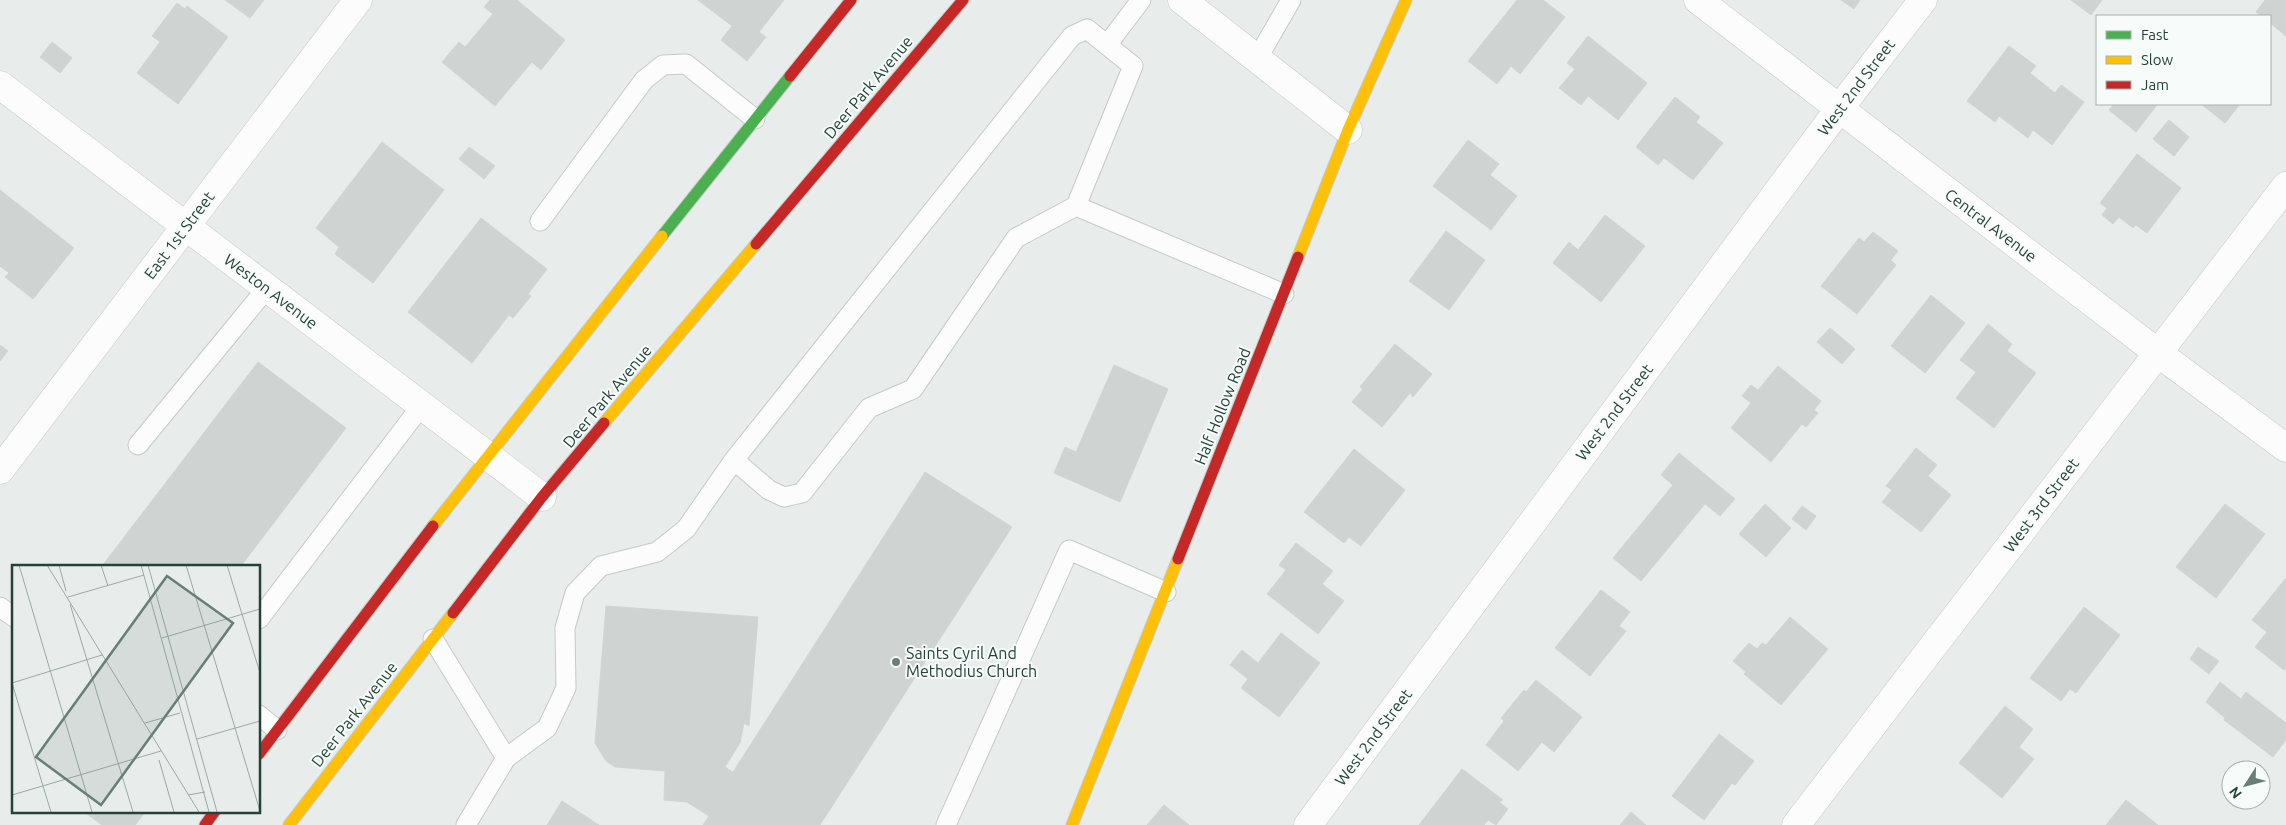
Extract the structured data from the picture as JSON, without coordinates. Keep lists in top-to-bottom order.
{
  "streets": {
    "main road": ["Deer Park Avenue", "Half Hollow Road"],
    "street": [
      "West 2nd Street",
      "Central Avenue",
      "East 1st Street",
      "Weston Avenue",
      "West 3rd Street"
    ]
  },
  "crossings": [
    ["Deer Park Avenue", "Weston Avenue"],
    ["West 2nd Street", "Central Avenue"],
    ["Central Avenue", "West 3rd Street"],
    ["East 1st Street", "Weston Avenue"]
  ],
  "places": ["Saints Cyril And Methodius Church"],
  "legend": ["Fast", "Slow", "Jam"],
  "north": "bottom left"
}
